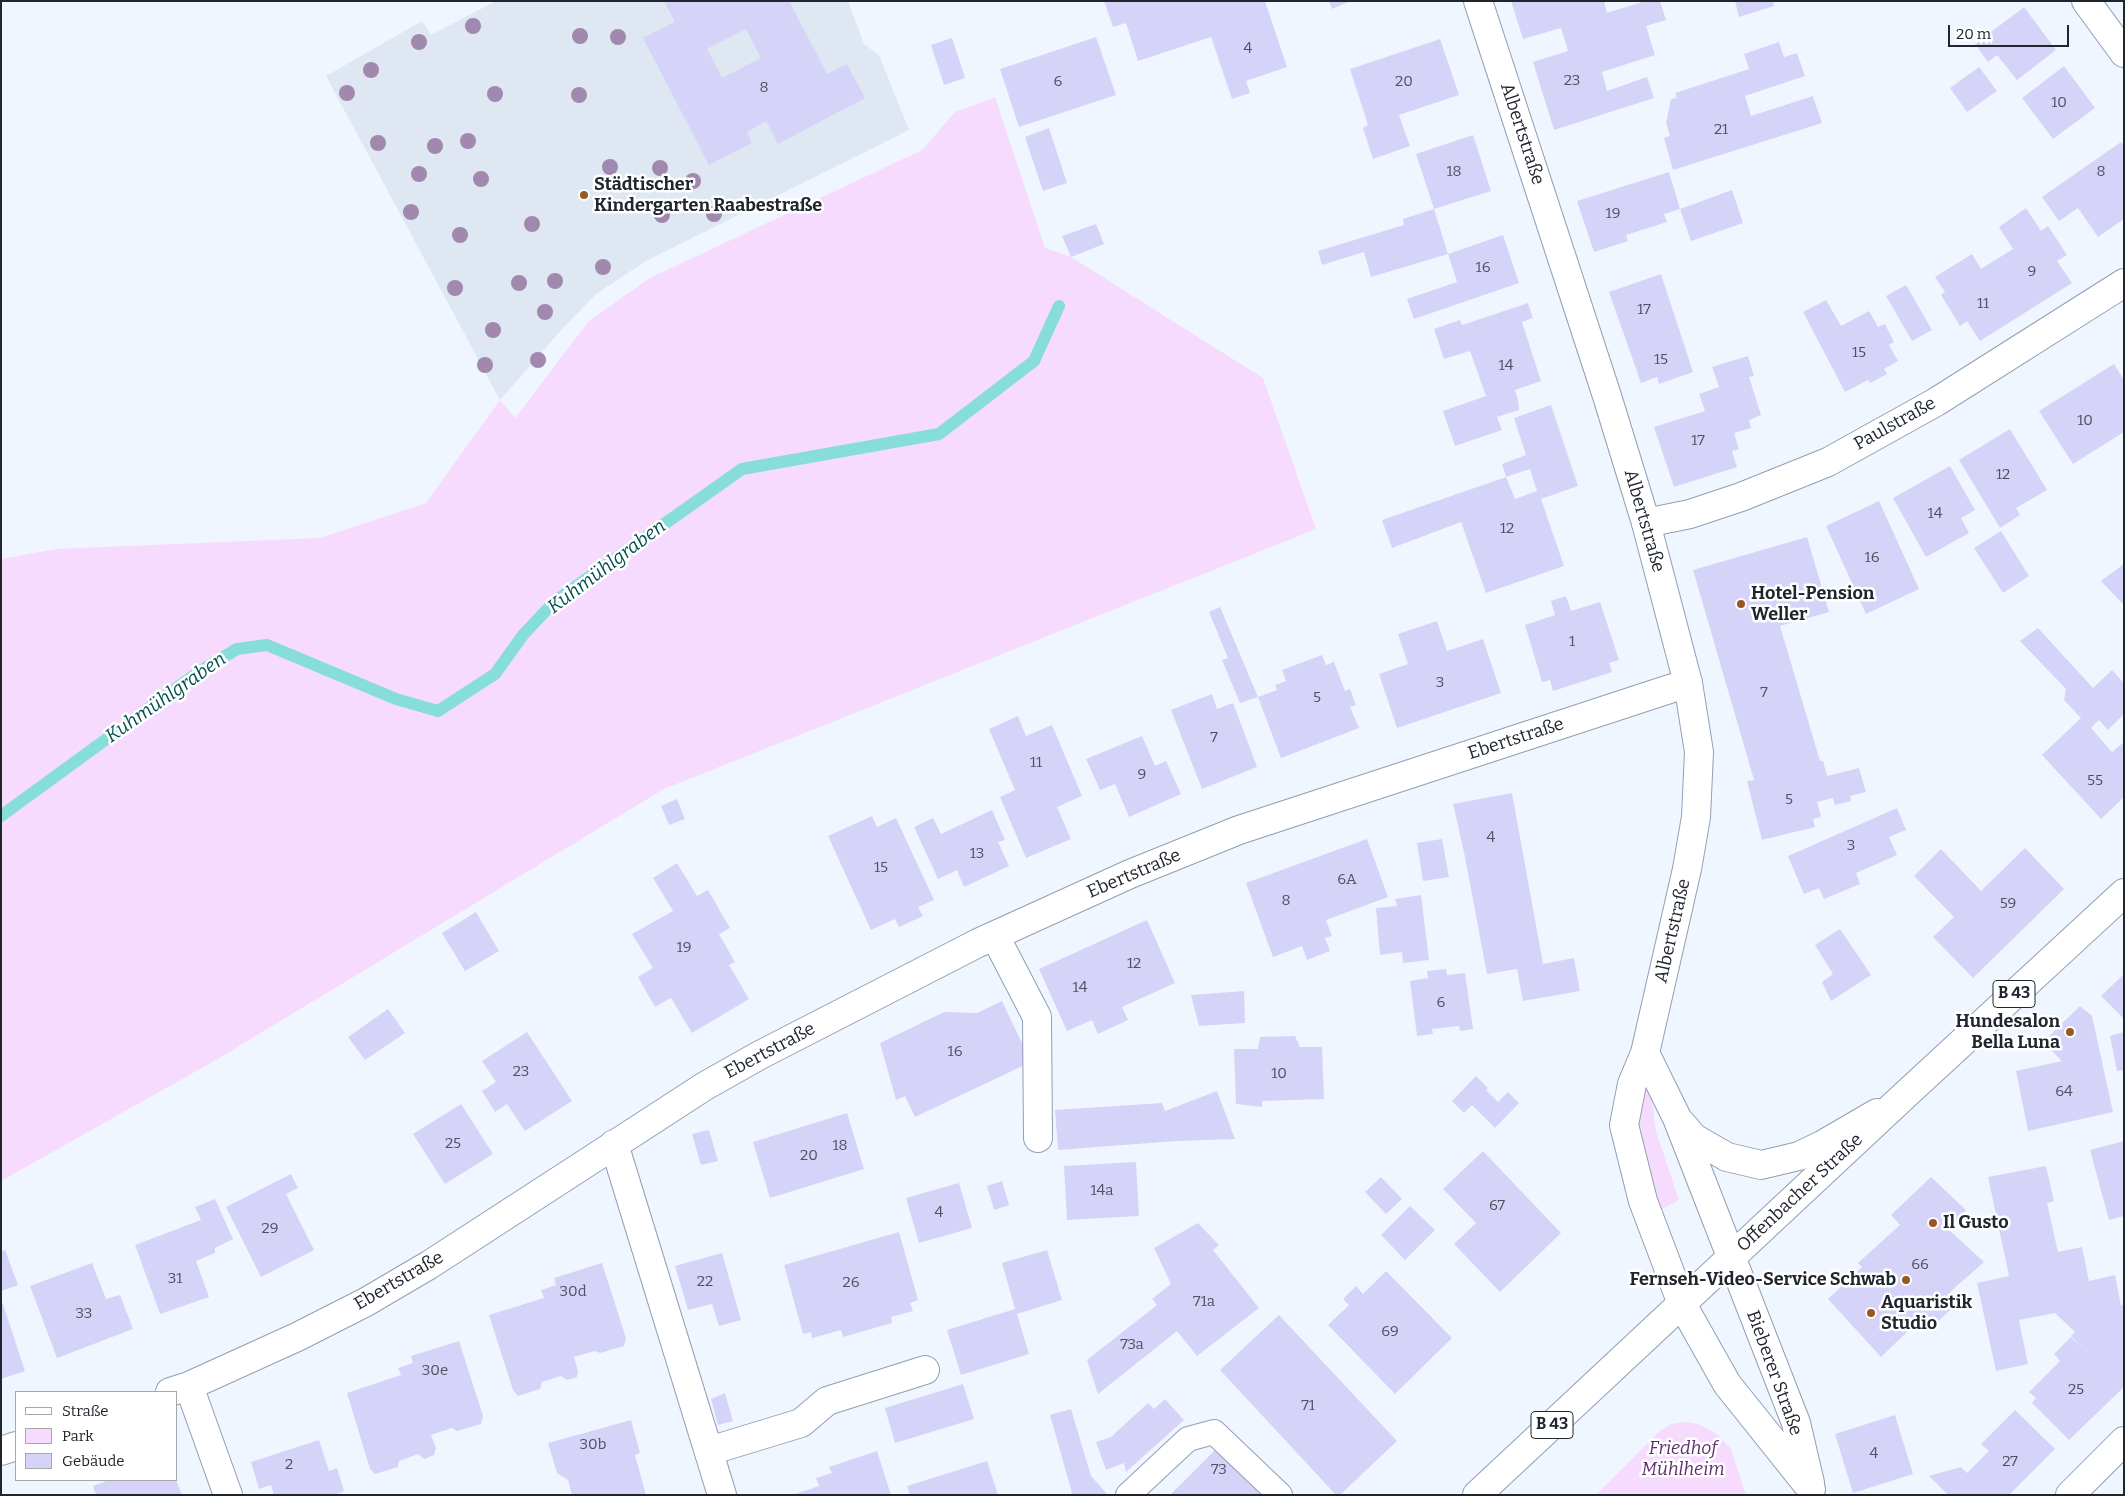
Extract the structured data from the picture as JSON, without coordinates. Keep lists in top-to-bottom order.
{
  "streets": {
    "street": [
      "Albertstraße",
      "Paulstraße",
      "Ebertstraße",
      "B 43",
      "Offenbacher Straße",
      "Bieberer Straße"
    ]
  },
  "crossings": [
    ["Albertstraße", "Paulstraße"],
    ["Albertstraße", "Ebertstraße"],
    ["Albertstraße", "Offenbacher Straße"],
    ["Albertstraße", "Bieberer Straße"],
    ["Offenbacher Straße", "Bieberer Straße"]
  ],
  "water": ["Kuhmühlgraben"],
  "parks": ["Friedhof Mühlheim"],
  "places": [
    "Städtischer Kindergarten Raabestraße",
    "Hotel-Pension Weller",
    "Hundesalon Bella Luna",
    "Il Gusto",
    "Fernseh-Video-Service Schwab",
    "Aquaristik Studio"
  ],
  "house_numbers": [
    "4",
    "23",
    "6",
    "20",
    "8",
    "10",
    "21",
    "18",
    "8",
    "19",
    "16",
    "9",
    "11",
    "17",
    "15",
    "15",
    "14",
    "10",
    "17",
    "12",
    "14",
    "12",
    "16",
    "1",
    "3",
    "7",
    "5",
    "7",
    "11",
    "9",
    "55",
    "5",
    "4",
    "3",
    "13",
    "15",
    "6A",
    "8",
    "59",
    "19",
    "12",
    "14",
    "6",
    "16",
    "23",
    "10",
    "64",
    "25",
    "18",
    "20",
    "14a",
    "67",
    "4",
    "29",
    "66",
    "31",
    "22",
    "26",
    "30d",
    "71a",
    "33",
    "69",
    "73a",
    "30e",
    "25",
    "71",
    "30b",
    "4",
    "27",
    "2",
    "73"
  ],
  "legend": ["Straße", "Park", "Gebäude"],
  "scale_bar": "20 m"
}
